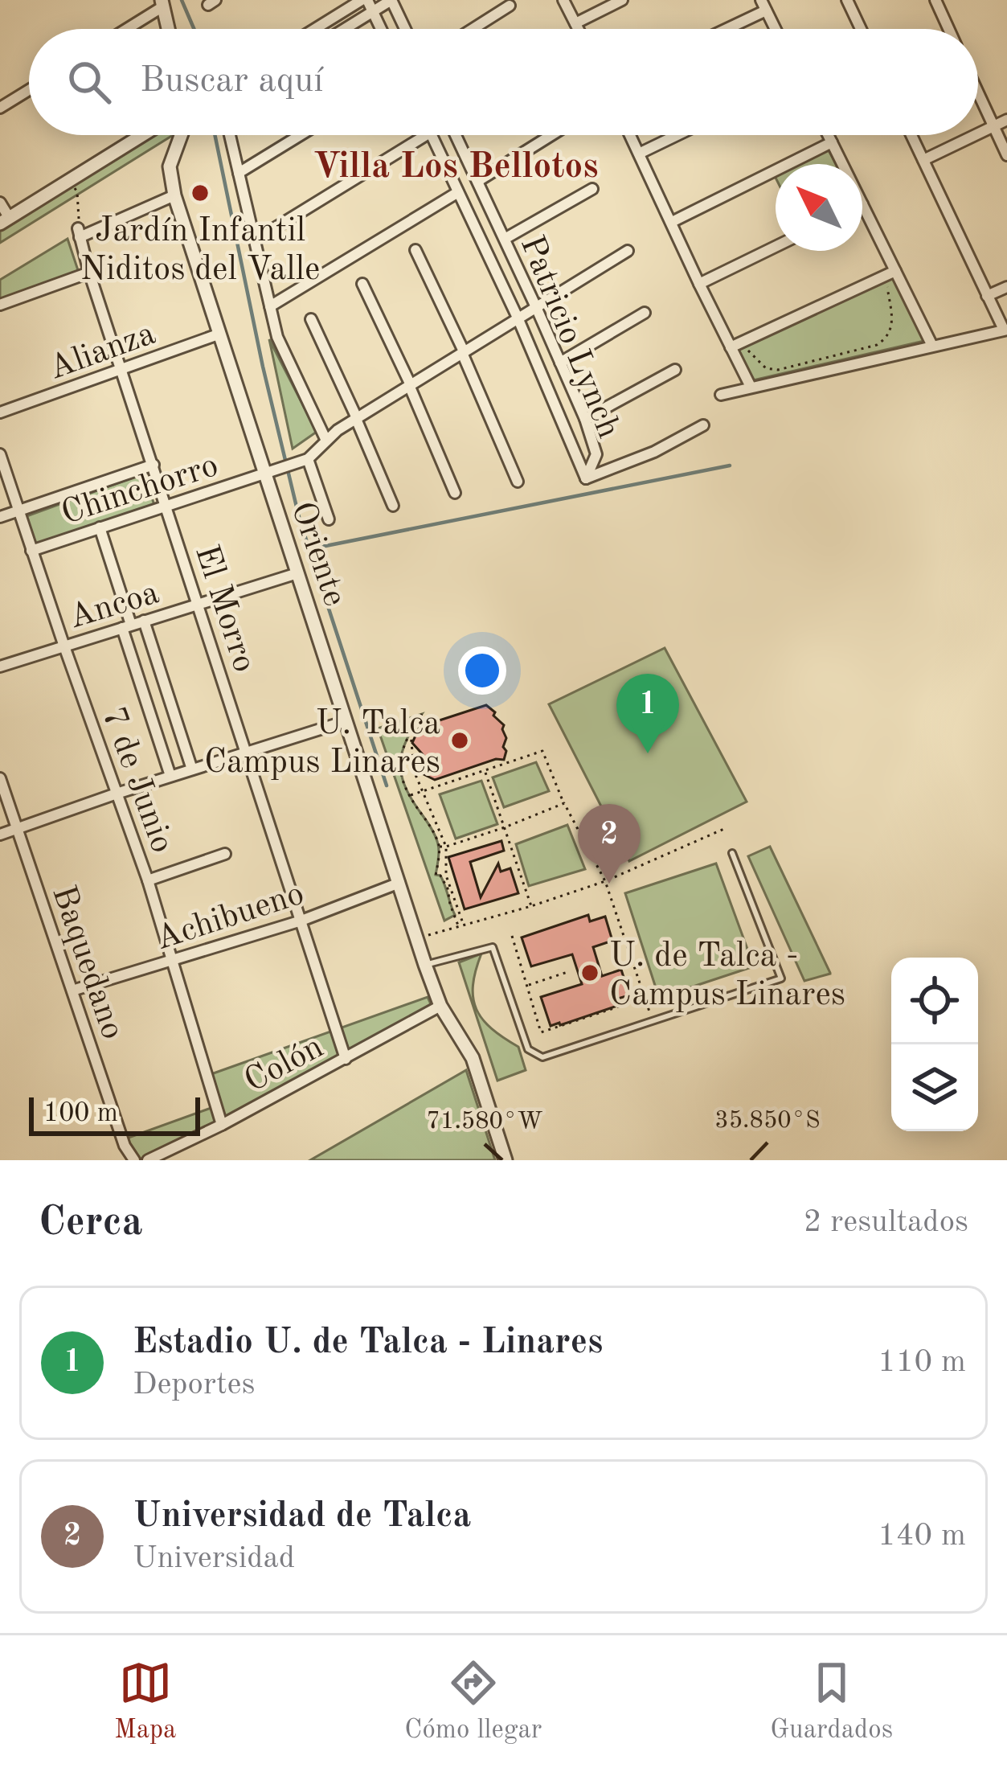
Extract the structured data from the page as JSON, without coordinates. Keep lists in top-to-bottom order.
{
  "streets": {
    "street": [
      "Patricio Lynch",
      "Alianza",
      "Chinchorro",
      "Oriente",
      "Ancoa",
      "El Morro",
      "7 de Junio",
      "Achibueno",
      "Baquedano",
      "Colón"
    ]
  },
  "crossings": [
    ["Alianza", "Oriente"],
    ["Alianza", "El Morro"],
    ["Chinchorro", "Oriente"],
    ["Chinchorro", "El Morro"],
    ["Chinchorro", "7 de Junio"],
    ["Oriente", "Ancoa"],
    ["Oriente", "Achibueno"],
    ["Oriente", "Colón"],
    ["Ancoa", "El Morro"],
    ["Ancoa", "7 de Junio"],
    ["El Morro", "Achibueno"],
    ["El Morro", "Colón"],
    ["7 de Junio", "Achibueno"],
    ["7 de Junio", "Colón"],
    ["Achibueno", "Baquedano"]
  ],
  "districts": ["Villa Los Bellotos"],
  "places": ["Jardín Infantil Niditos del Valle", "U. Talca Campus Linares", "U. de Talca - Campus Linares"],
  "scale_bar": "100 m",
  "north": "top left",
  "page": {
    "search": "Buscar aquí",
    "pins": ["1", "2"],
    "scale": "100 m",
    "heading": ["Cerca", "2 resultados"],
    "list": [
      {
        "mark": "1",
        "name": "Estadio U. de Talca - Linares",
        "note": "Deportes",
        "value": "110 m"
      },
      {
        "mark": "2",
        "name": "Universidad de Talca",
        "note": "Universidad",
        "value": "140 m"
      }
    ],
    "nav": ["Mapa", "Cómo llegar", "Guardados"]
  },
  "coordinates": ["35.850°S", "71.580°W"]
}
